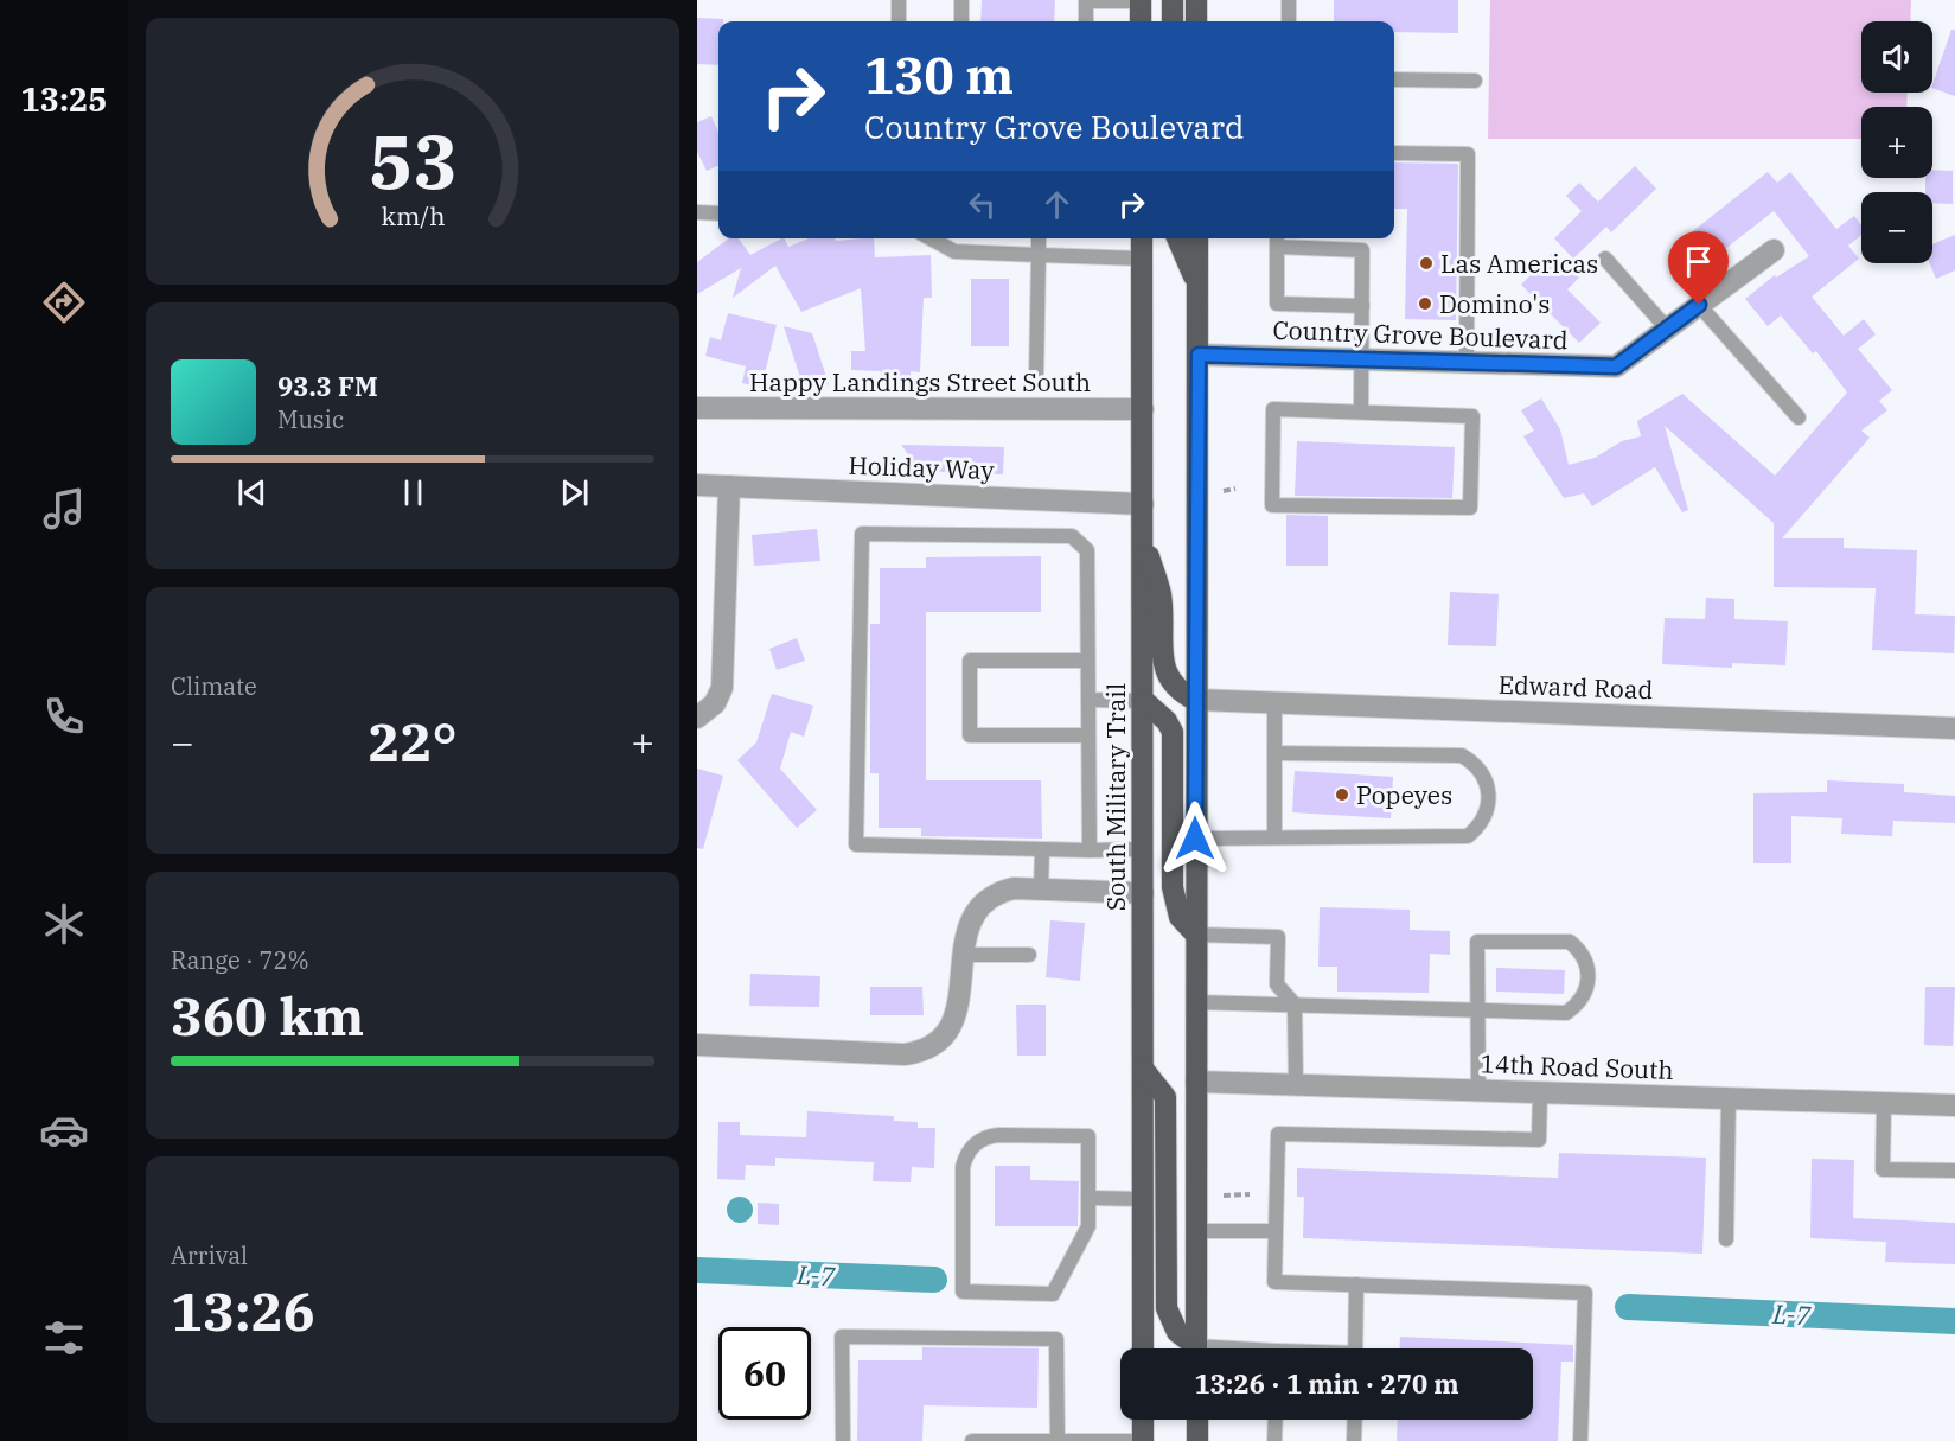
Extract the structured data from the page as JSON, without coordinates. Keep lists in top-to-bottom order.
{
  "streets": {
    "main road": ["South Military Trail"],
    "street": [
      "Country Grove Boulevard",
      "Happy Landings Street South",
      "Holiday Way",
      "Edward Road",
      "14th Road South"
    ]
  },
  "crossings": [
    ["Happy Landings Street South", "South Military Trail"],
    ["Holiday Way", "South Military Trail"]
  ],
  "water": ["L-7"],
  "places": ["Las Americas", "Domino's", "Popeyes"],
  "page": {
    "tabs": "13:25",
    "map_buttons": ["+", "−"],
    "turn": ["130 m", "Country Grove Boulevard"],
    "song": ["93.3 FM", "Music"],
    "tile": [
      "Climate",
      ["Range · 72%", "360 km"],
      ["Arrival", "13:26"]
    ],
    "heat": ["−", "22°", "+"],
    "limit": "60",
    "trip": "13:26 · 1 min · 270 m",
    "gauge": ["53", "km/h"]
  }
}
